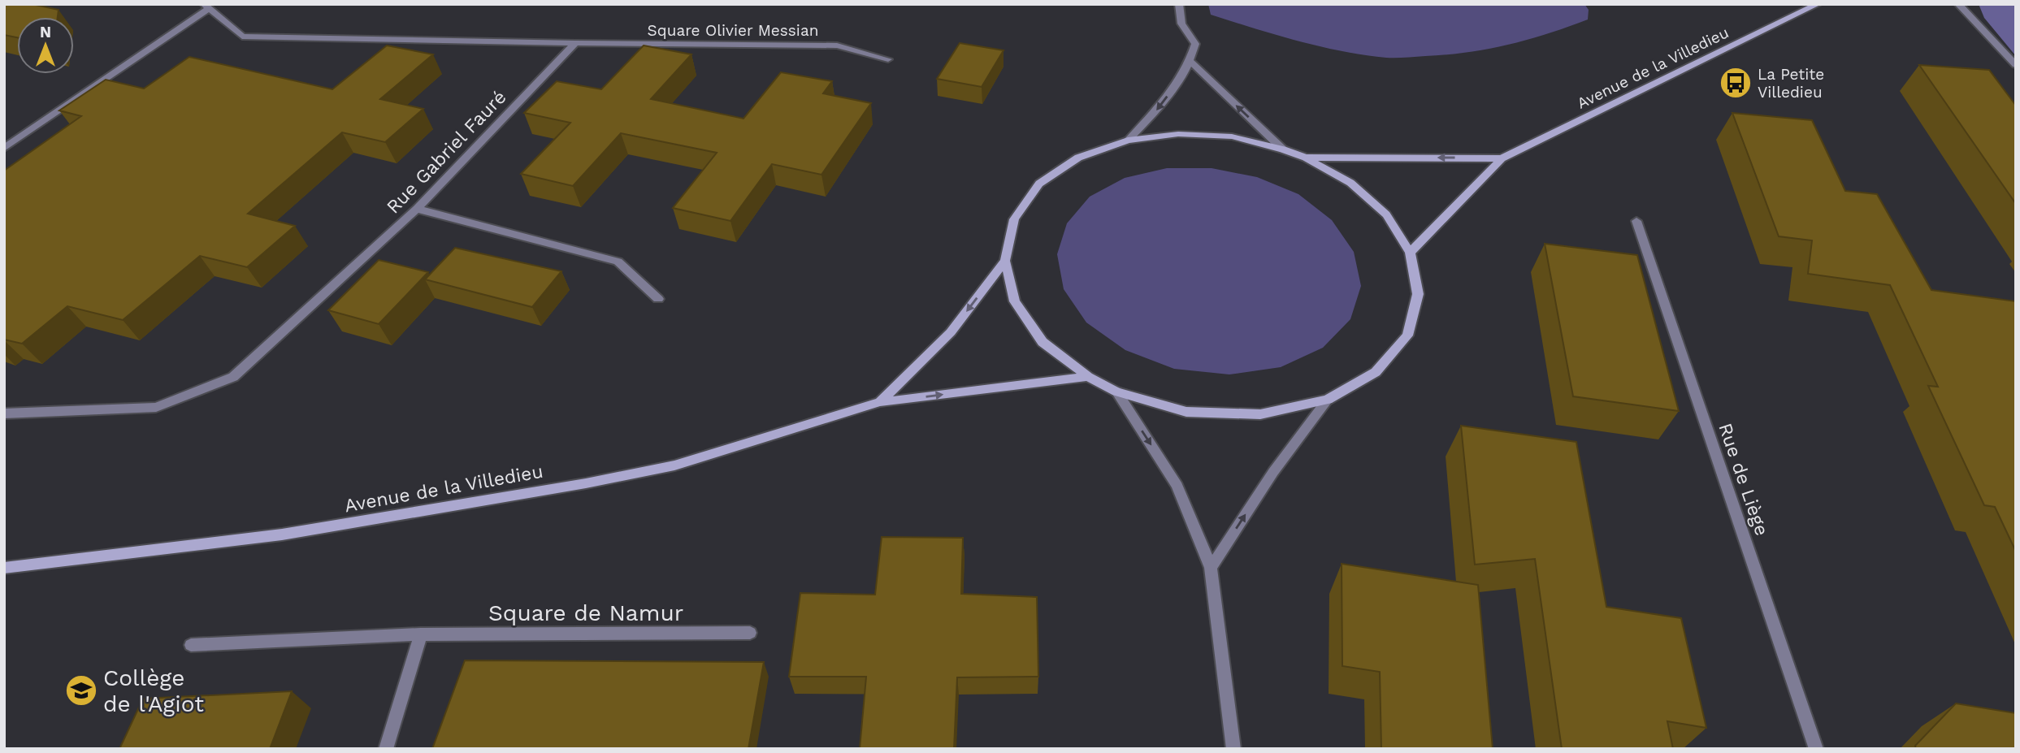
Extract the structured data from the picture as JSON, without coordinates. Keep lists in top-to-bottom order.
{
  "streets": {
    "street": [
      "Square Olivier Messian",
      "Avenue de la Villedieu",
      "Rue Gabriel Fauré",
      "Rue de Liège",
      "Square de Namur"
    ]
  },
  "crossings": [
    ["Square Olivier Messian", "Rue Gabriel Fauré"]
  ],
  "places": {
    "bus stop": ["La Petite Villedieu"],
    "school or university": ["Collège de l'Agiot"]
  },
  "north": "top"
}
